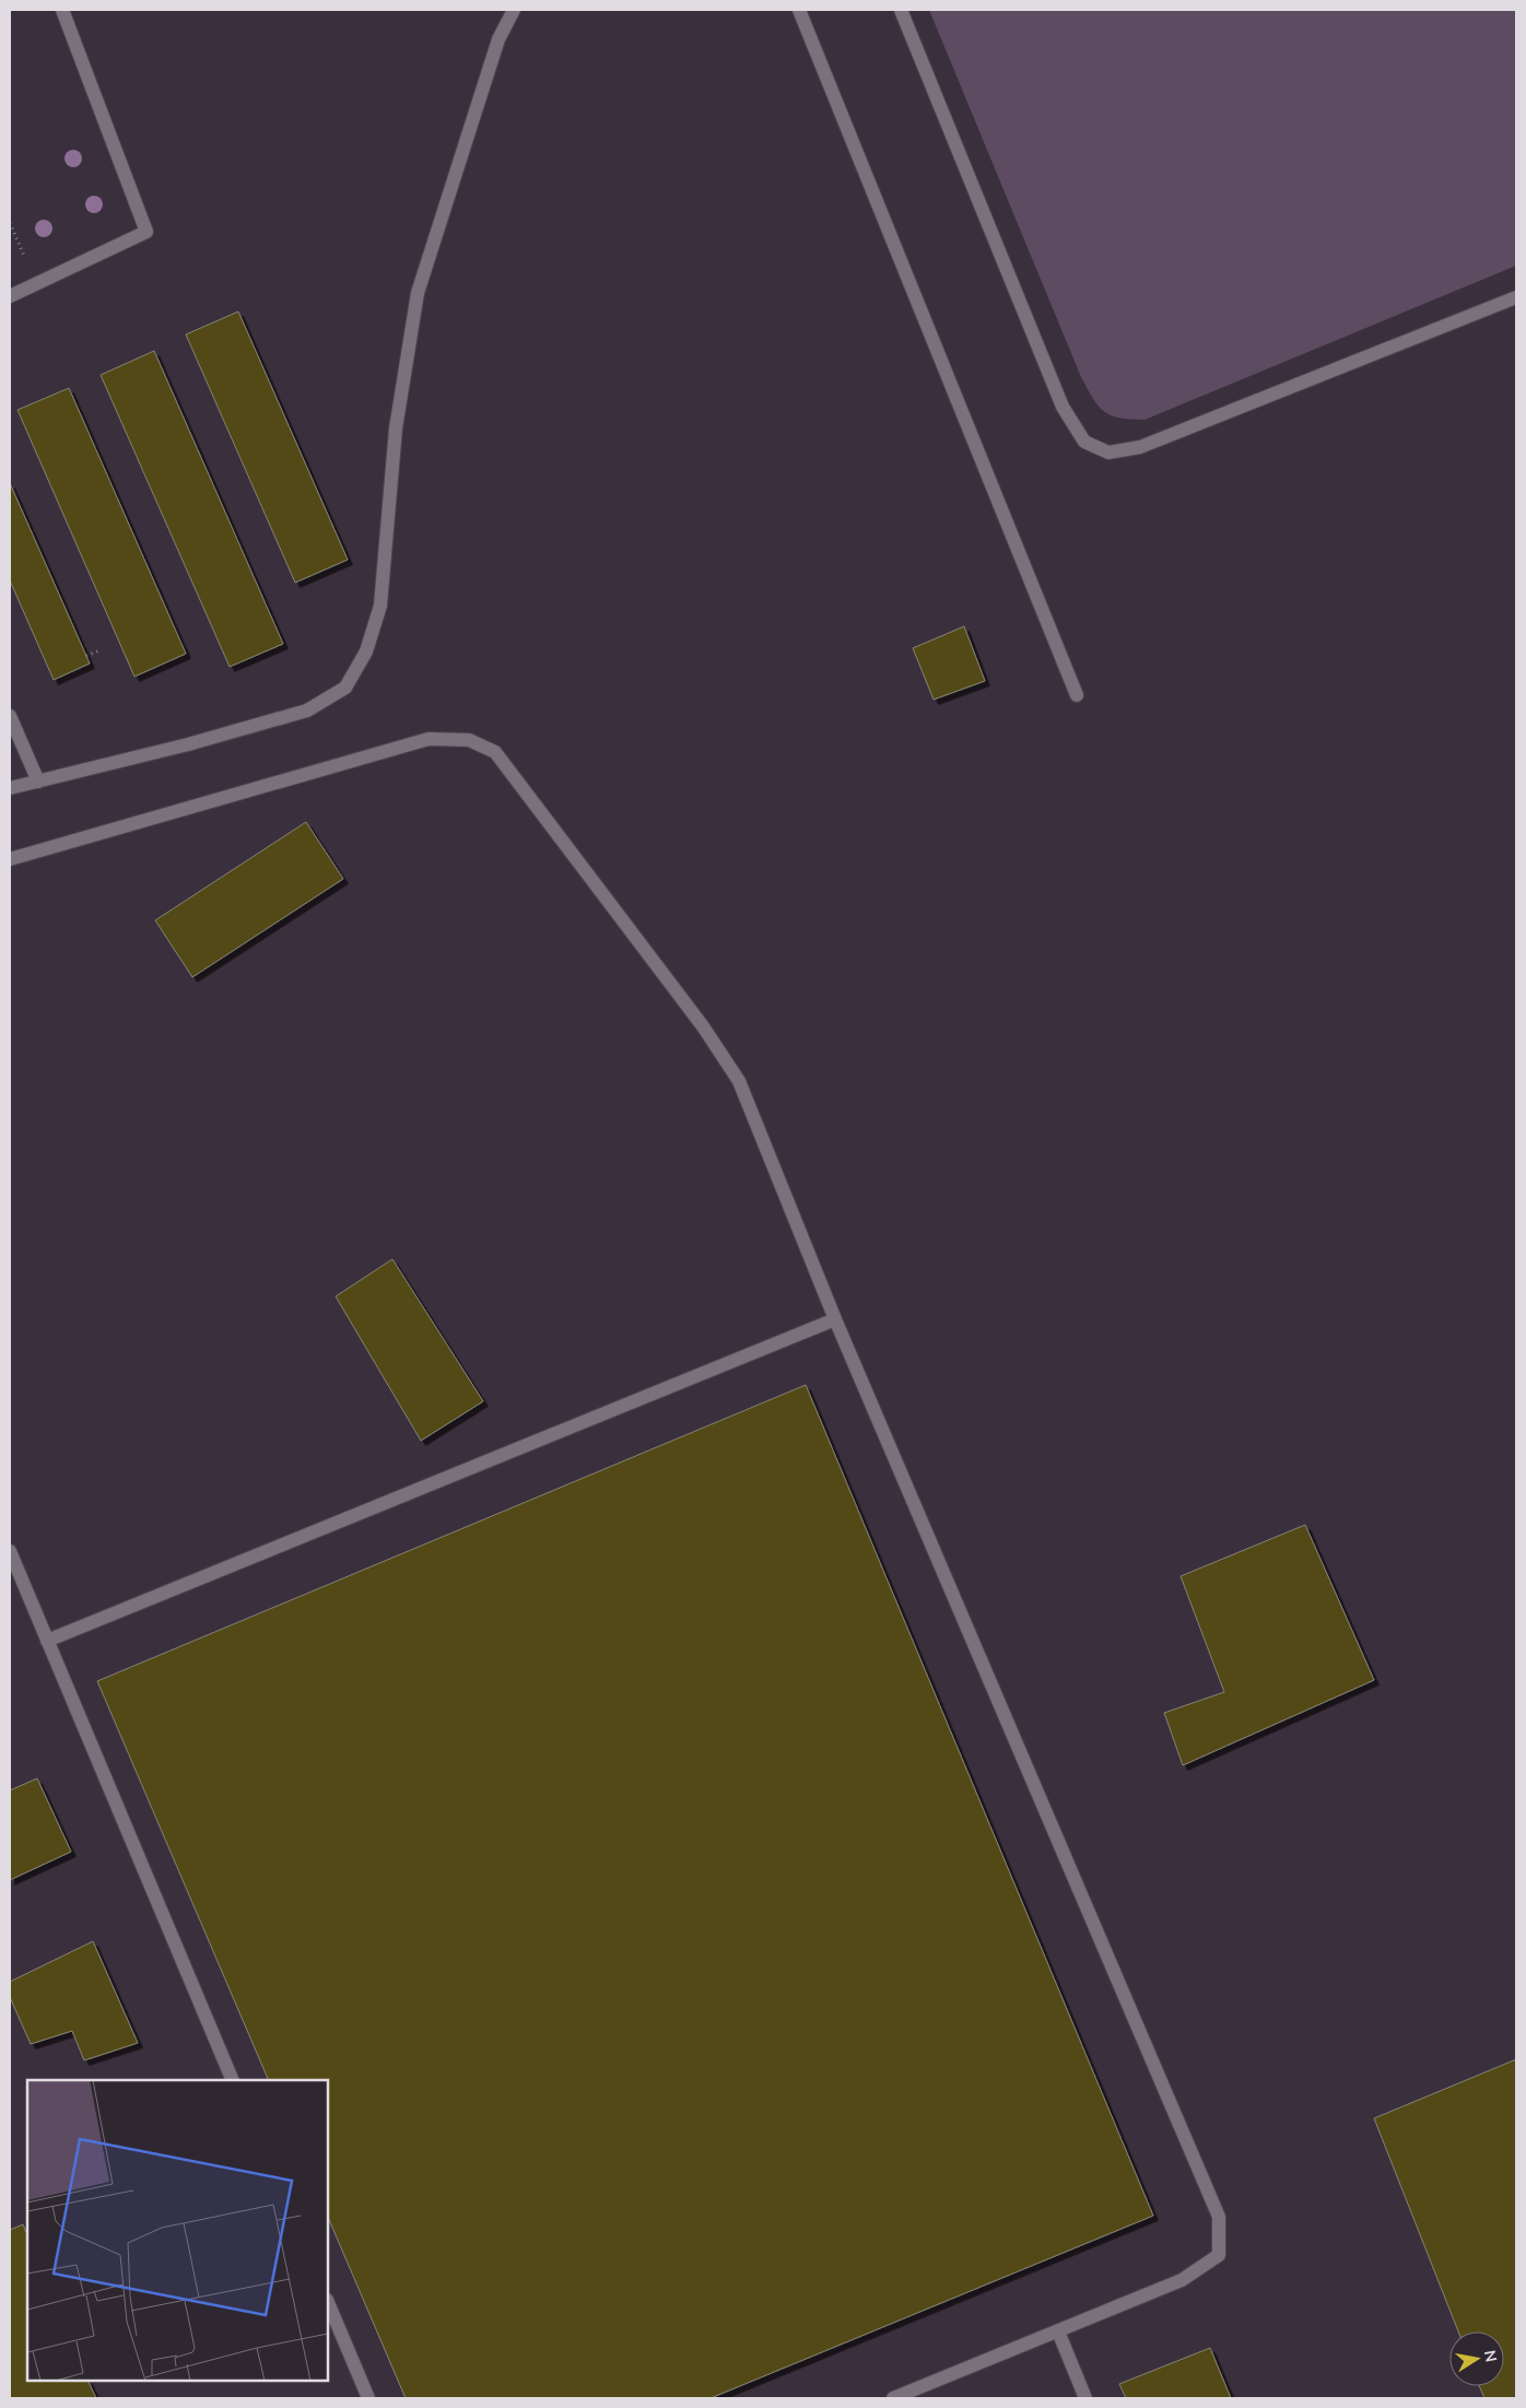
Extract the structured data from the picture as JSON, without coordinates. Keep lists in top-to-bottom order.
{
  "north": "right"
}
